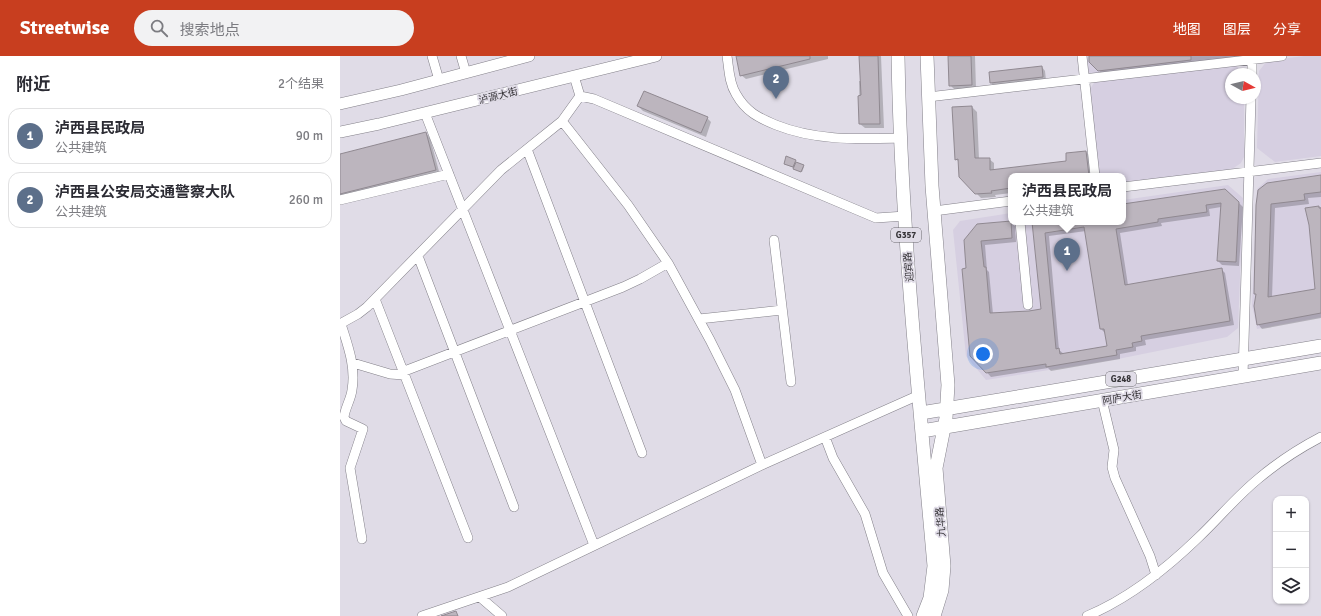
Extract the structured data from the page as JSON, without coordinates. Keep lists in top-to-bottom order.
{
  "streets": {
    "highway": [
      "G357",
      "迎宾路",
      "G248",
      "阿庐大街",
      "九华路"
    ],
    "main road": ["泸源大街"]
  },
  "crossings": [
    ["G357", "G248"],
    ["迎宾路", "G248"],
    ["迎宾路", "阿庐大街"],
    ["迎宾路", "九华路"],
    ["阿庐大街", "九华路"]
  ],
  "north": "right",
  "page": {
    "header": "Streetwise",
    "search": "搜索地点",
    "nav": ["地图", "图层", "分享"],
    "heading": ["附近", "2个结果"],
    "pins": ["2", "1"],
    "list": [
      {
        "mark": "1",
        "name": "泸西县民政局",
        "note": "公共建筑",
        "value": "90 m"
      },
      {
        "mark": "2",
        "name": "泸西县公安局交通警察大队",
        "note": "公共建筑",
        "value": "260 m"
      }
    ],
    "popup": ["泸西县民政局", "公共建筑"],
    "map_buttons": ["+", "−"]
  }
}
